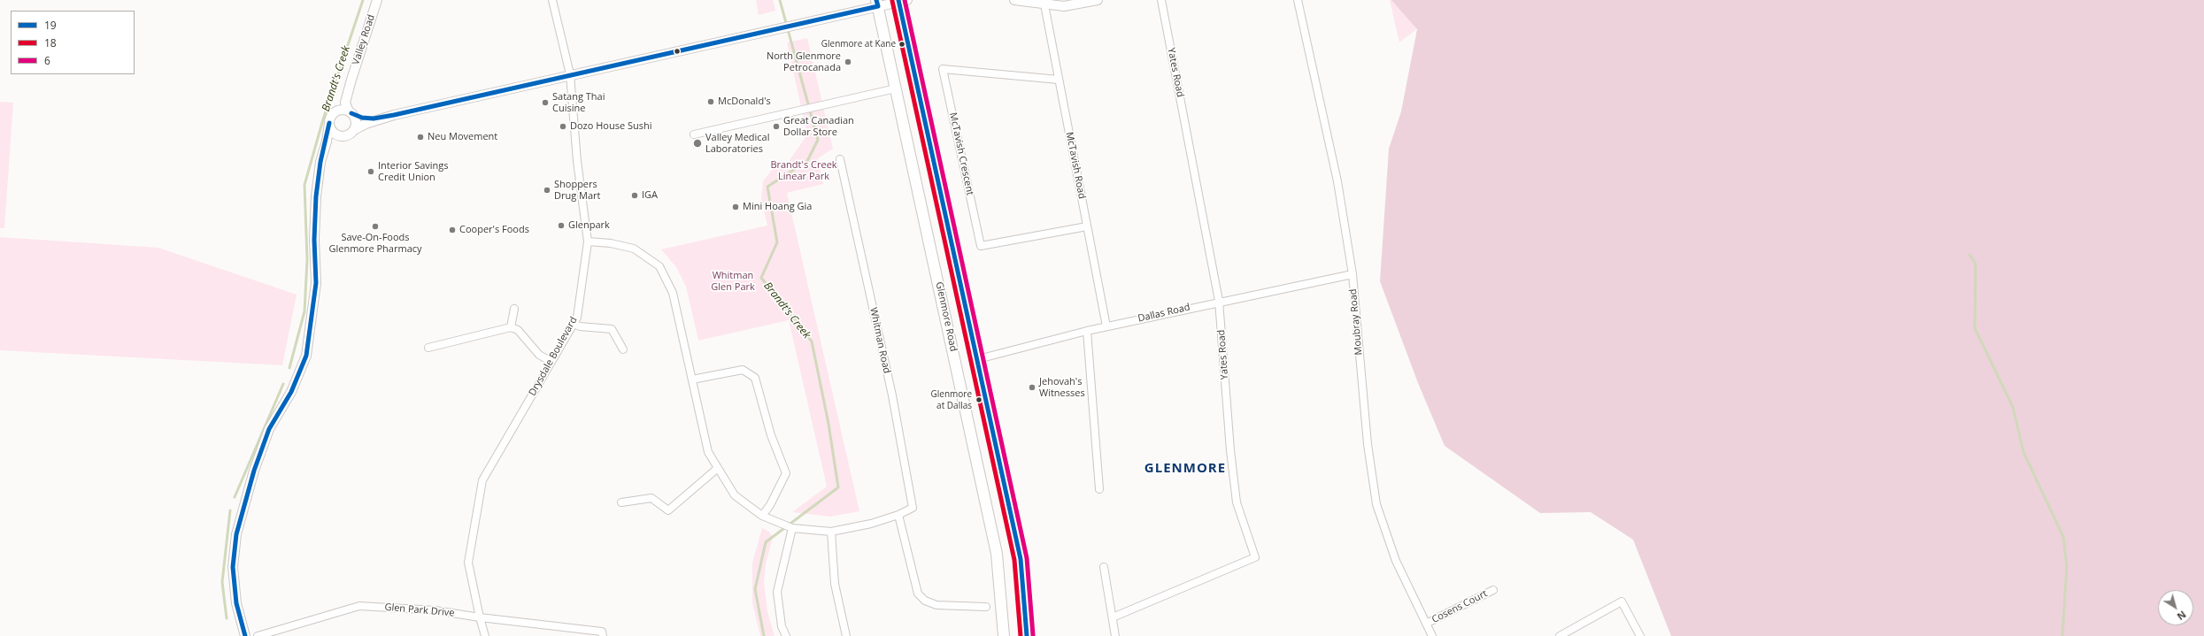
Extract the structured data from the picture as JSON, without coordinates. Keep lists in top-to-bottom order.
{
  "streets": {
    "main road": ["Glenmore Road"],
    "street": [
      "Valley Road",
      "Yates Road",
      "McTavish Crescent",
      "McTavish Road",
      "Dallas Road",
      "Moubray Road",
      "Whitman Road",
      "Drysdale Boulevard",
      "Cosens Court",
      "Glen Park Drive"
    ]
  },
  "crossings": [
    ["Yates Road", "Dallas Road"],
    ["McTavish Crescent", "McTavish Road"],
    ["McTavish Road", "Dallas Road"],
    ["Dallas Road", "Moubray Road"],
    ["Moubray Road", "Cosens Court"],
    ["Whitman Road", "Drysdale Boulevard"],
    ["Drysdale Boulevard", "Glen Park Drive"]
  ],
  "districts": ["GLENMORE"],
  "water": ["Brandt's Creek"],
  "parks": ["Brandt's Creek Linear Park", "Whitman Glen Park"],
  "places": [
    "Glenmore at Kane",
    "North Glenmore Petrocanada",
    "McDonald's",
    "Satang Thai Cuisine",
    "Dozo House Sushi",
    "Great Canadian Dollar Store",
    "Neu Movement",
    "Valley Medical Laboratories",
    "Interior Savings Credit Union",
    "Shoppers Drug Mart",
    "IGA",
    "Mini Hoang Gia",
    "Glenpark",
    "Save-On-Foods Glenmore Pharmacy",
    "Cooper's Foods",
    "Jehovah's Witnesses",
    "Glenmore at Dallas"
  ],
  "lines": ["transit line 19", "transit line 6", "transit line 18"],
  "legend": ["19", "18", "6"],
  "north": "bottom right"
}
